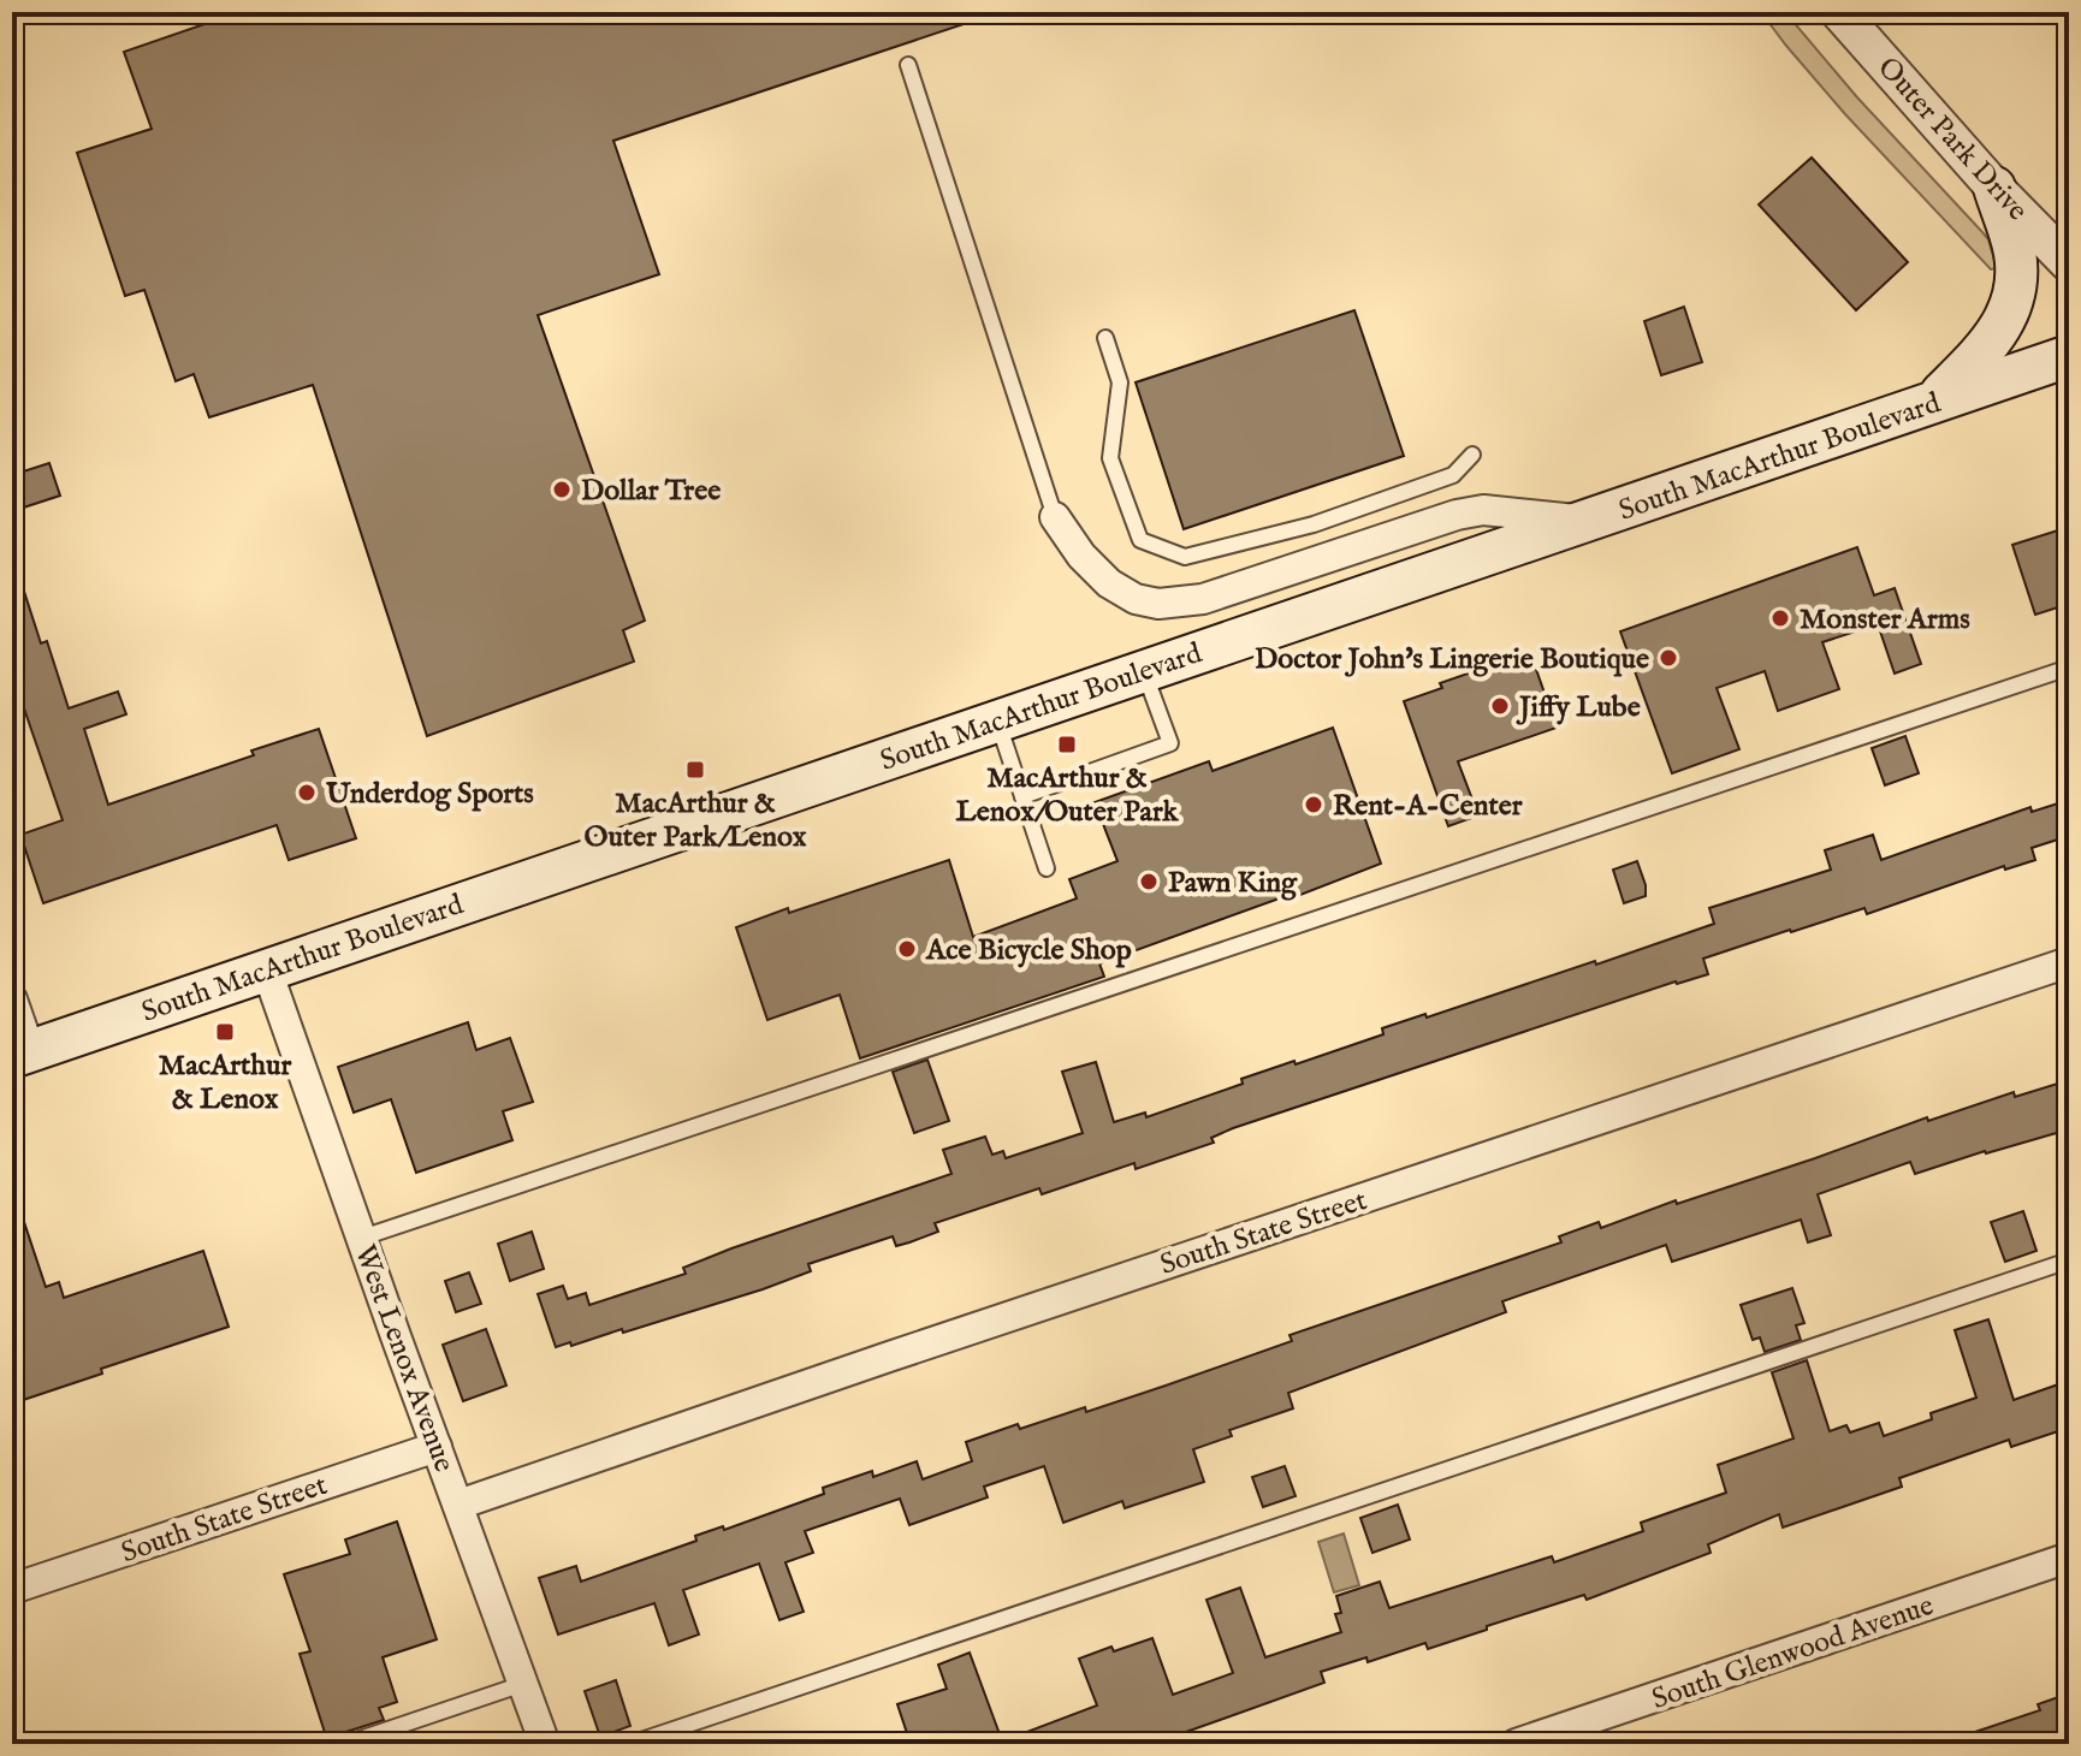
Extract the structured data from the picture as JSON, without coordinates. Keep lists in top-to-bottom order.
{
  "streets": {
    "main road": ["South MacArthur Boulevard"],
    "street": [
      "Outer Park Drive",
      "South State Street",
      "West Lenox Avenue",
      "South Glenwood Avenue"
    ]
  },
  "crossings": [
    ["South MacArthur Boulevard", "West Lenox Avenue"],
    ["South State Street", "West Lenox Avenue"]
  ],
  "places": {
    "other": [
      "Dollar Tree",
      "Monster Arms",
      "Doctor John's Lingerie Boutique",
      "Jiffy Lube",
      "Underdog Sports",
      "Rent-A-Center",
      "Pawn King",
      "Ace Bicycle Shop"
    ],
    "transit": ["MacArthur & Lenox/Outer Park", "MacArthur & Outer Park/Lenox", "MacArthur & Lenox"]
  }
}
